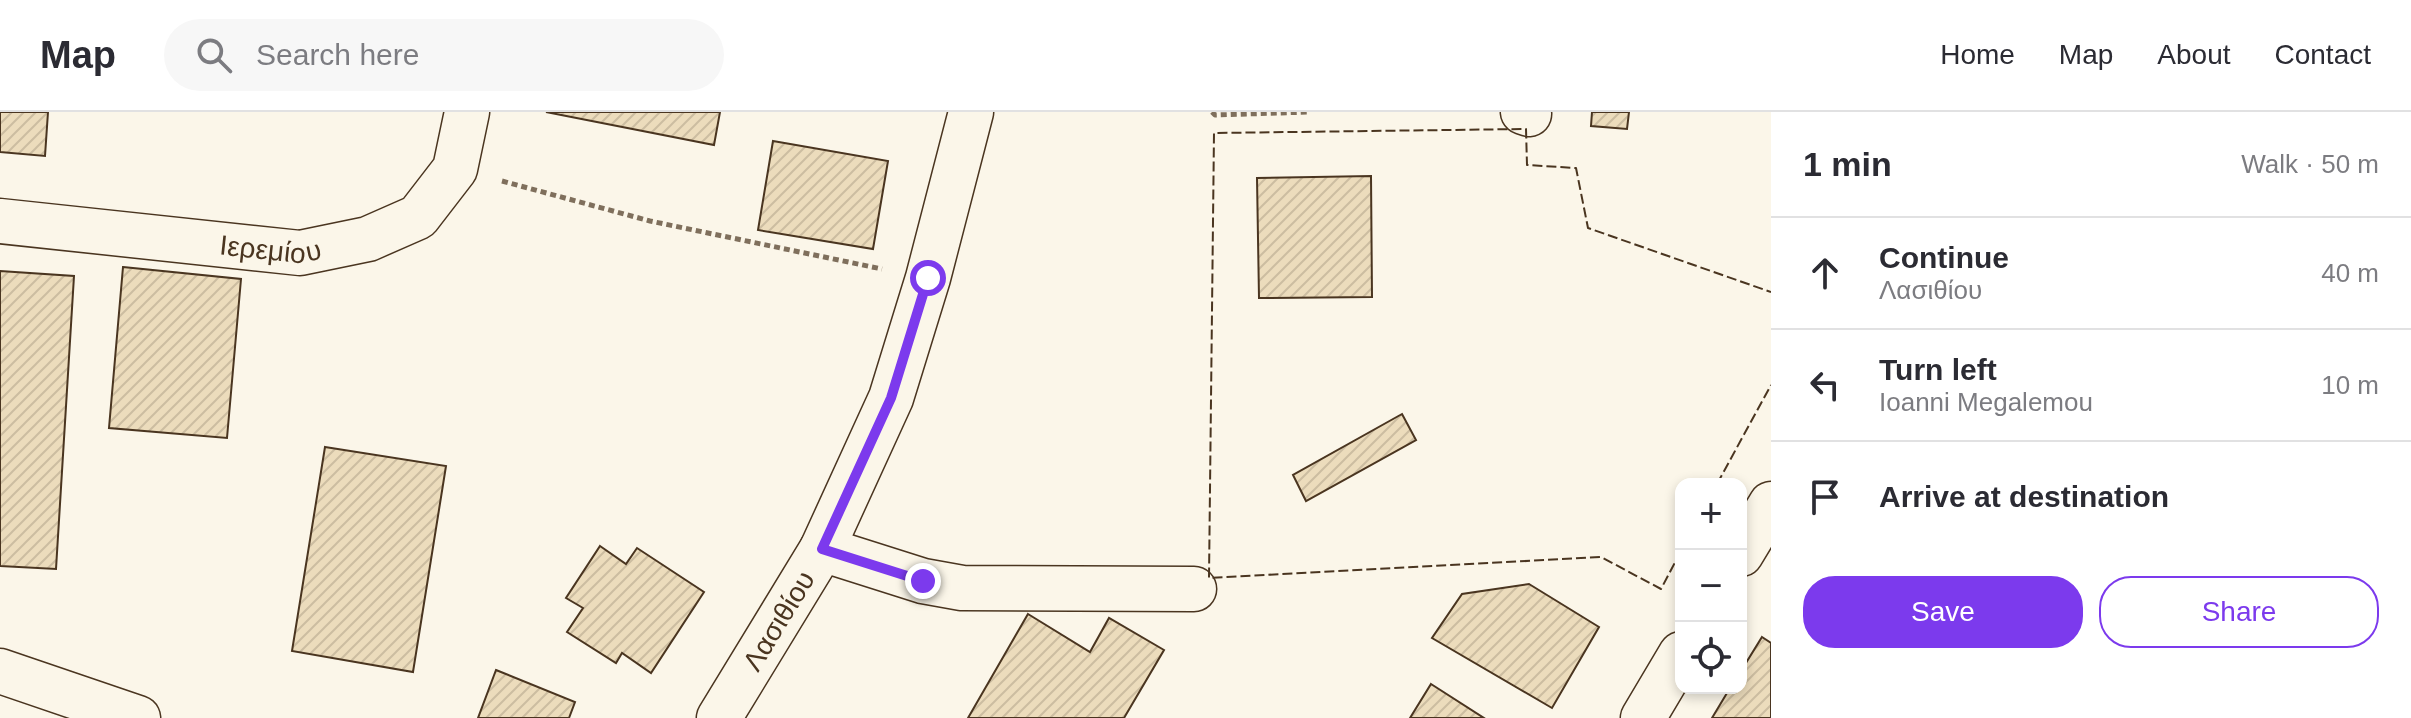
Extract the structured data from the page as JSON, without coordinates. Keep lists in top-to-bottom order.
{
  "streets": {
    "street": ["Ιερεμίου", "Λασιθίου"]
  },
  "page": {
    "header": "Map",
    "search": "Search here",
    "nav": [
      "Home",
      "Map",
      "About",
      "Contact"
    ],
    "heading": ["1 min", "Walk · 50 m"],
    "list": [
      ["Continue", "Λασιθίου", "40 m"],
      ["Turn left", "Ioanni Megalemou", "10 m"],
      "Arrive at destination"
    ],
    "map_buttons": ["+", "−"],
    "buttons": ["Save", "Share"]
  }
}
